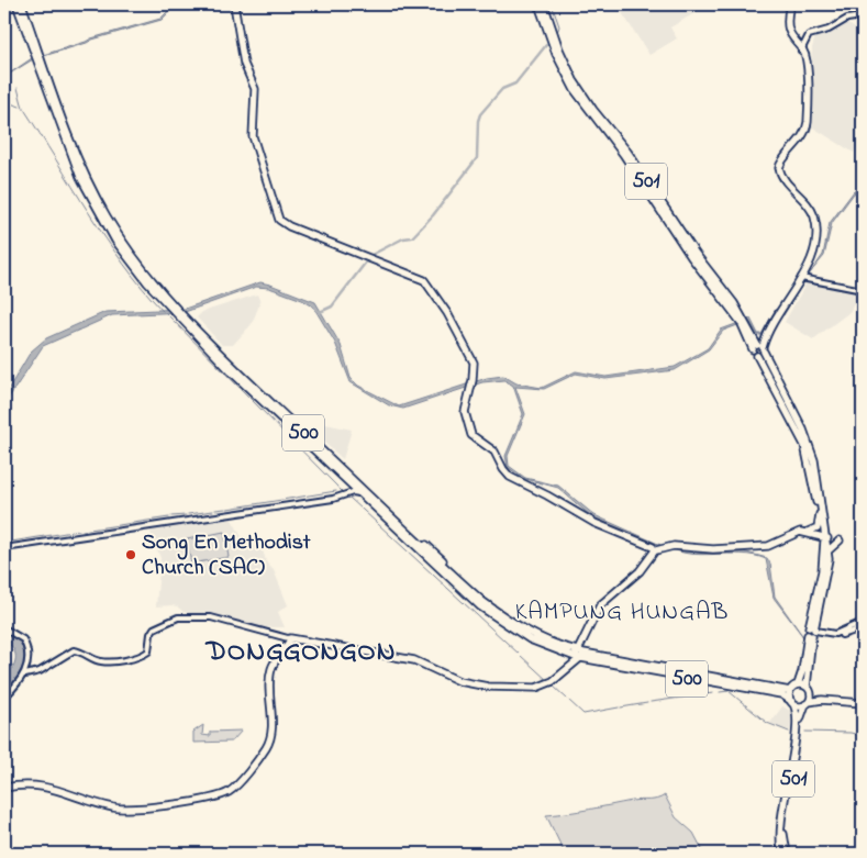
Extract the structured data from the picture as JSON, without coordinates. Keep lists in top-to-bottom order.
{
  "streets": {
    "main road": ["501", "500"]
  },
  "crossings": [
    ["501", "500"]
  ],
  "districts": ["KAMPUNG HUNGAB", "DONGGONGON"],
  "places": ["Song En Methodist Church (SAC)"]
}
